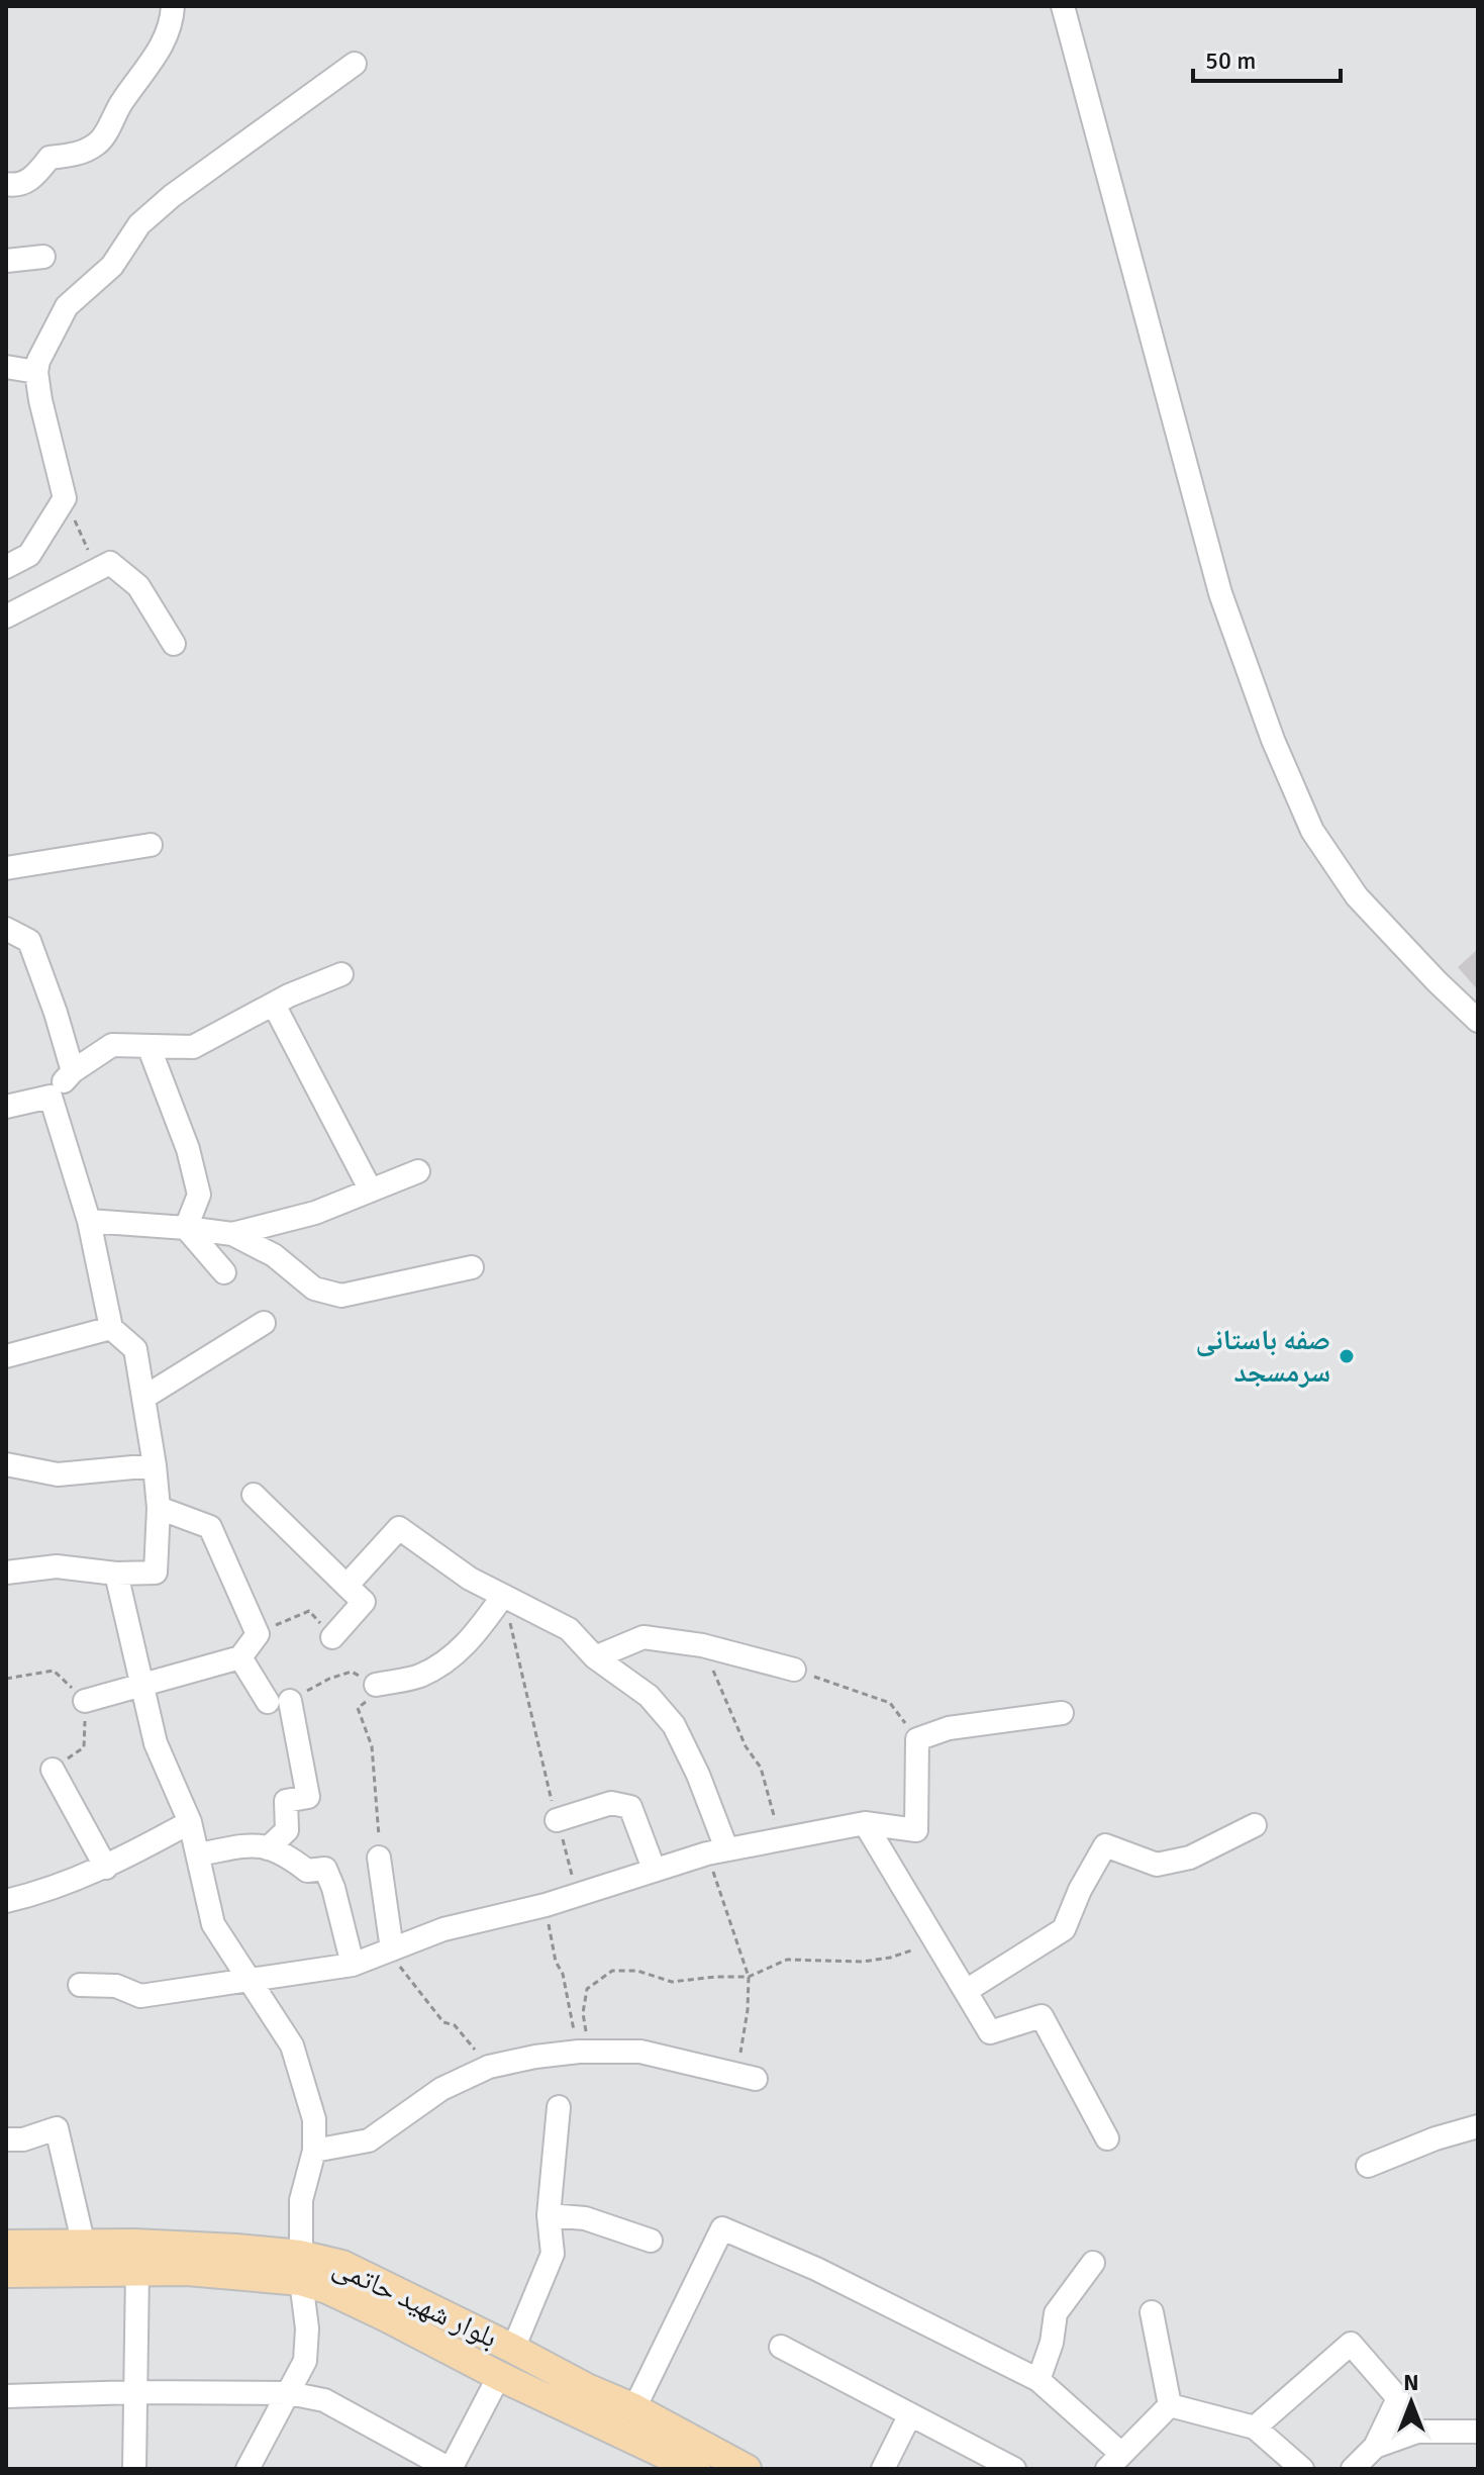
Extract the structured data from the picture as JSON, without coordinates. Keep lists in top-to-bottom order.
{
  "streets": {
    "main road": ["بلوار شهید حاتمی"]
  },
  "places": ["صفه باستانی سرمسجد"],
  "scale_bar": "50 m",
  "north": "top"
}
